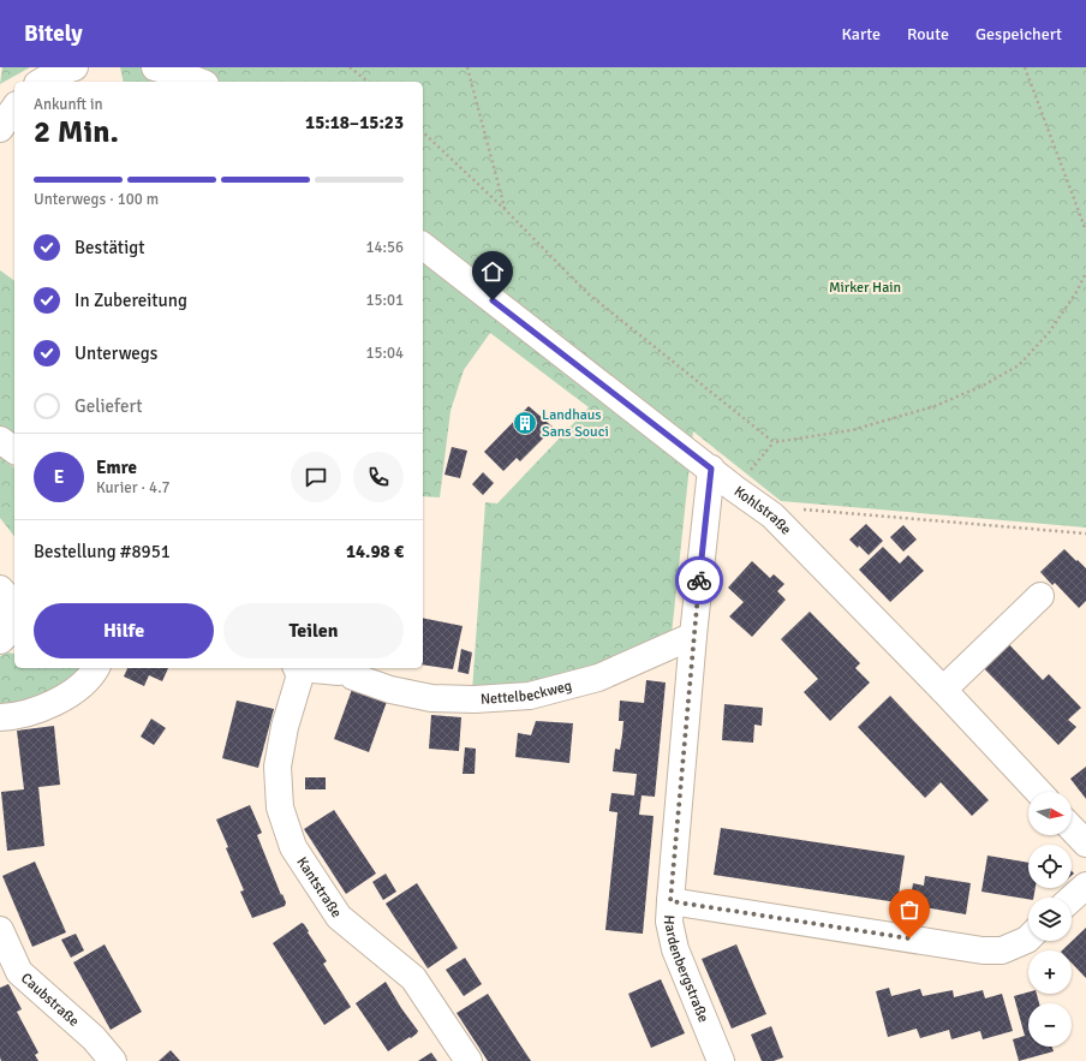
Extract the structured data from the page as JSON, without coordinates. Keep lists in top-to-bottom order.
{
  "streets": {
    "street": [
      "Kohlstraße",
      "Nettelbeckweg",
      "Kantstraße",
      "Hardenbergstraße",
      "Caubstraße"
    ]
  },
  "crossings": [
    ["Kohlstraße", "Hardenbergstraße"],
    ["Nettelbeckweg", "Hardenbergstraße"]
  ],
  "parks": ["Mirker Hain"],
  "places": {
    "building": ["Landhaus Sans Souci"]
  },
  "north": "right",
  "page": {
    "header": "Bitely",
    "nav": ["Karte", "Route", "Gespeichert"],
    "heading": ["2 Min.", "Ankunft in", "15:18–15:23"],
    "panel": [
      "Emre",
      "Kurier · 4.7",
      "Bestellung #8951",
      "14.98 €"
    ],
    "bar": "Unterwegs · 100 m",
    "list": [
      ["Bestätigt", "14:56"],
      ["In Zubereitung", "15:01"],
      ["Unterwegs", "15:04"],
      "Geliefert"
    ],
    "round": "E",
    "buttons": ["Hilfe", "Teilen"],
    "map_buttons": ["+", "−"]
  }
}
